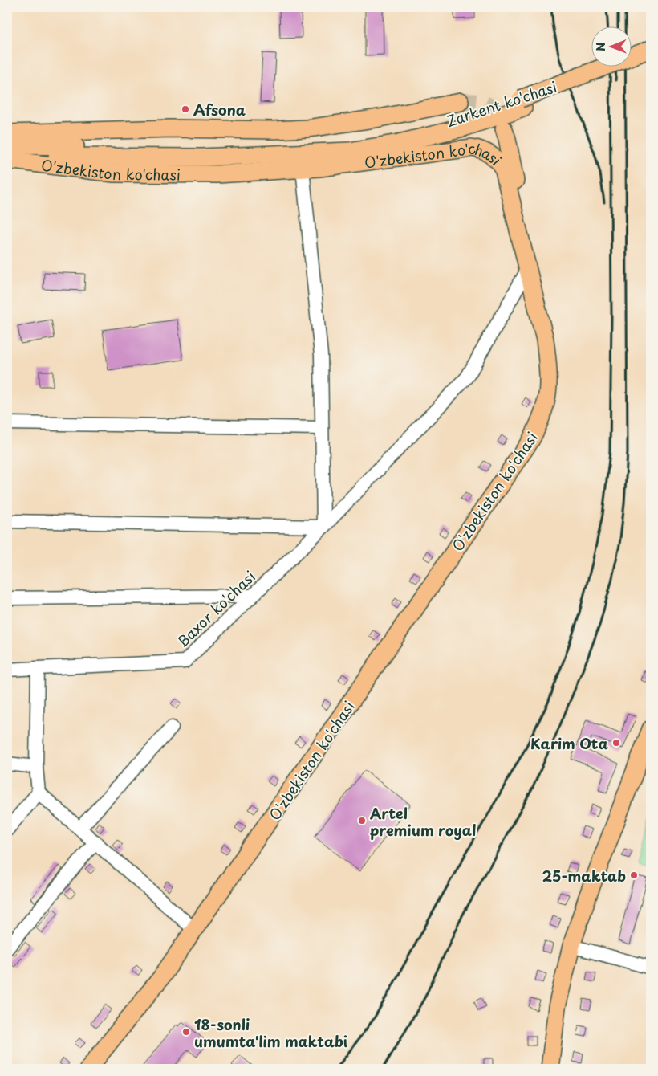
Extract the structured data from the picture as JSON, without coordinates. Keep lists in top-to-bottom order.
{
  "streets": {
    "main road": ["Zarkent ko'chasi", "O'zbekiston ko'chasi"],
    "street": ["Baxor ko'chasi"]
  },
  "crossings": [
    ["Zarkent ko'chasi", "O'zbekiston ko'chasi"],
    ["O'zbekiston ko'chasi", "Baxor ko'chasi"]
  ],
  "places": [
    "Afsona",
    "Karim Ota",
    "Artel premium royal",
    "25-maktab",
    "18-sonli umumta'lim maktabi"
  ],
  "north": "left"
}
